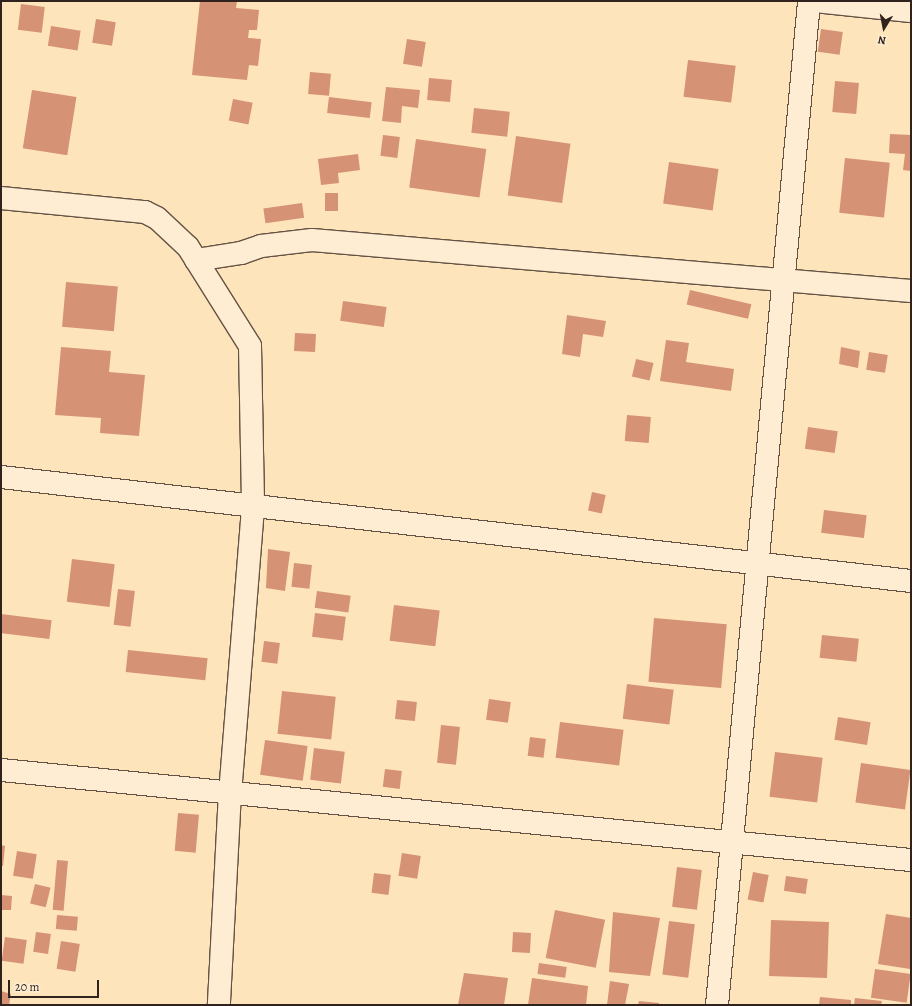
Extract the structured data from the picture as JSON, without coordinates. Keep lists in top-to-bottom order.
{
  "scale_bar": "20 m",
  "north": "bottom"
}
